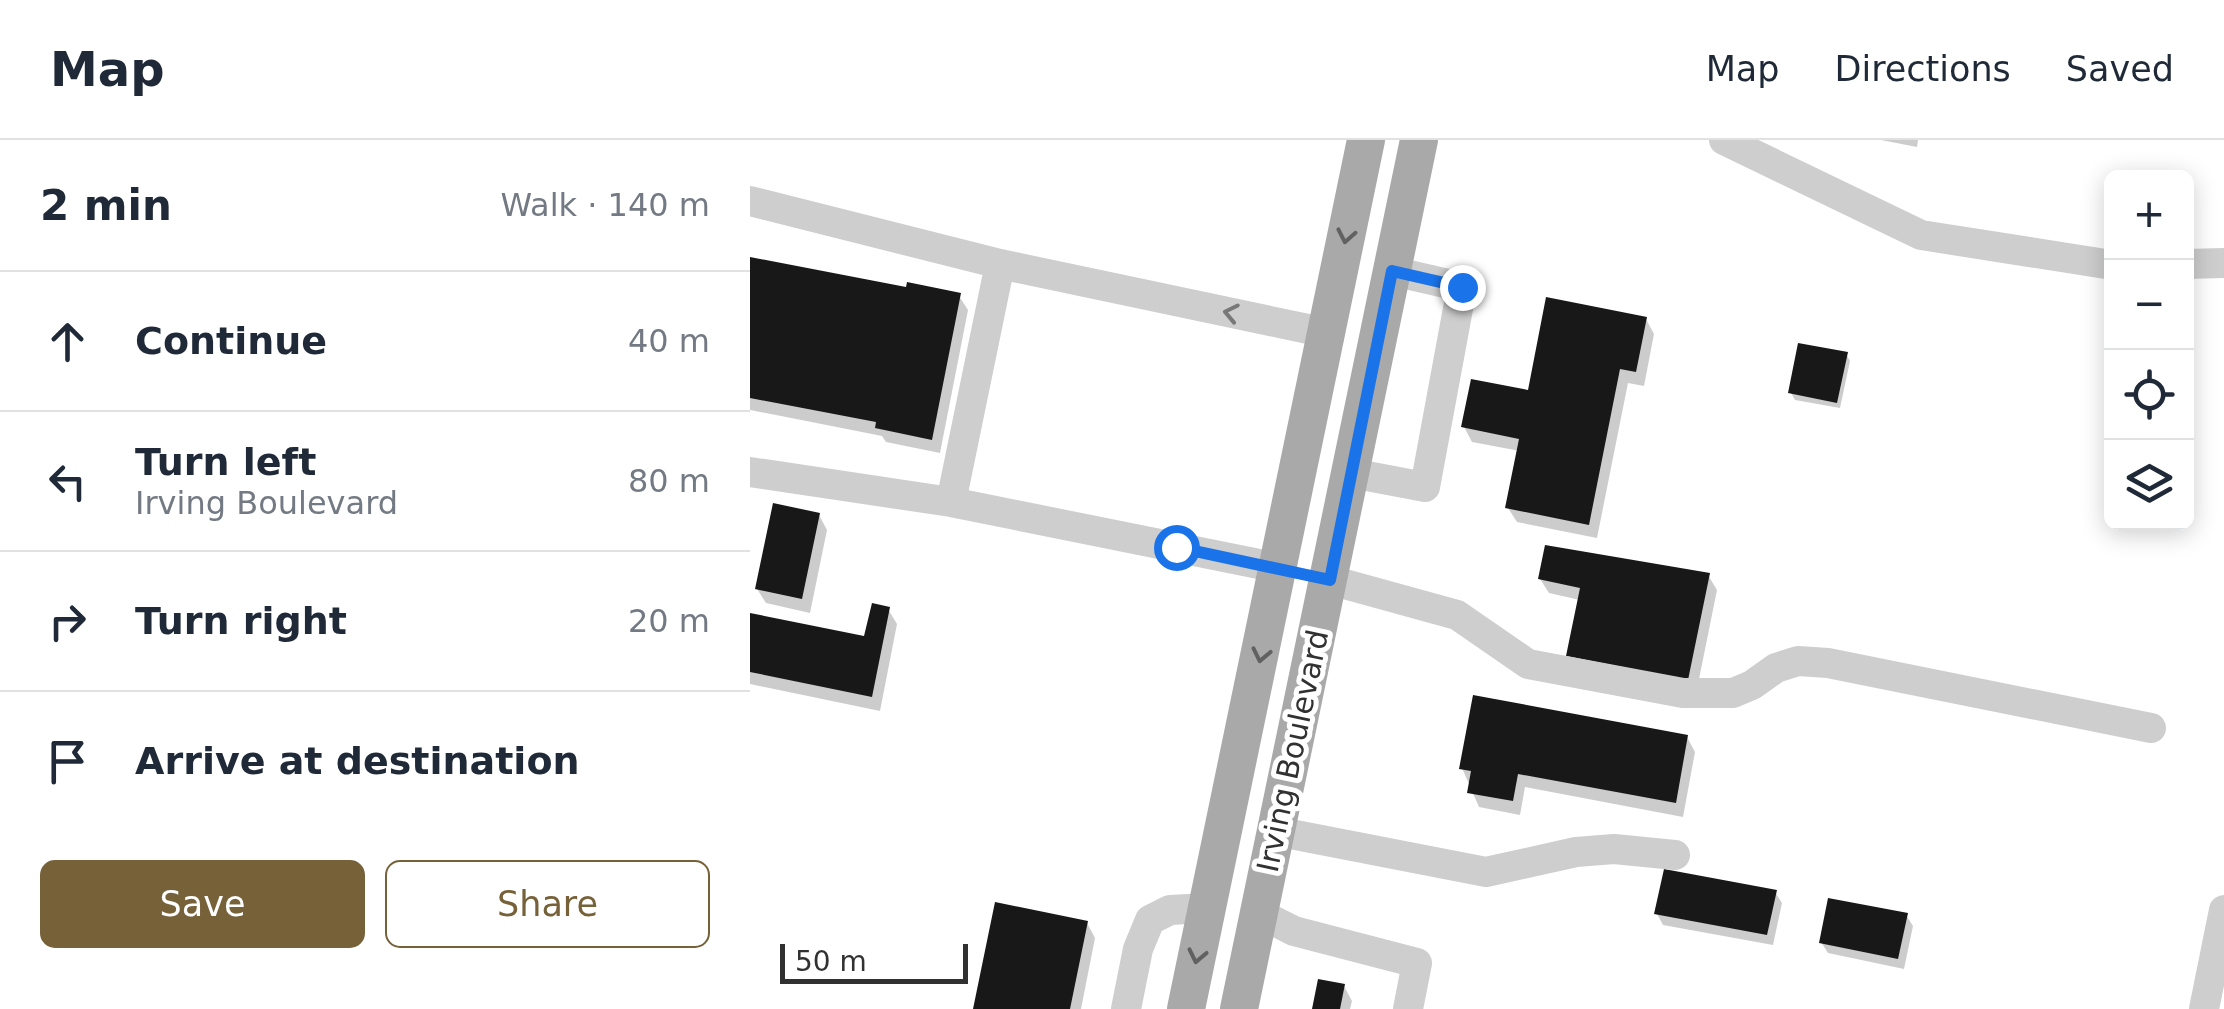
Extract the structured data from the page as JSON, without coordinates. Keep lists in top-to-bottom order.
{
  "streets": {
    "main road": ["Irving Boulevard"]
  },
  "scale_bar": "50 m",
  "page": {
    "header": "Map",
    "nav": ["Map", "Directions", "Saved"],
    "heading": ["2 min", "Walk · 140 m"],
    "map_buttons": ["+", "−"],
    "list": [
      ["Continue", "40 m"],
      ["Turn left", "Irving Boulevard", "80 m"],
      ["Turn right", "20 m"],
      "Arrive at destination"
    ],
    "buttons": ["Save", "Share"],
    "scale": "50 m"
  }
}
